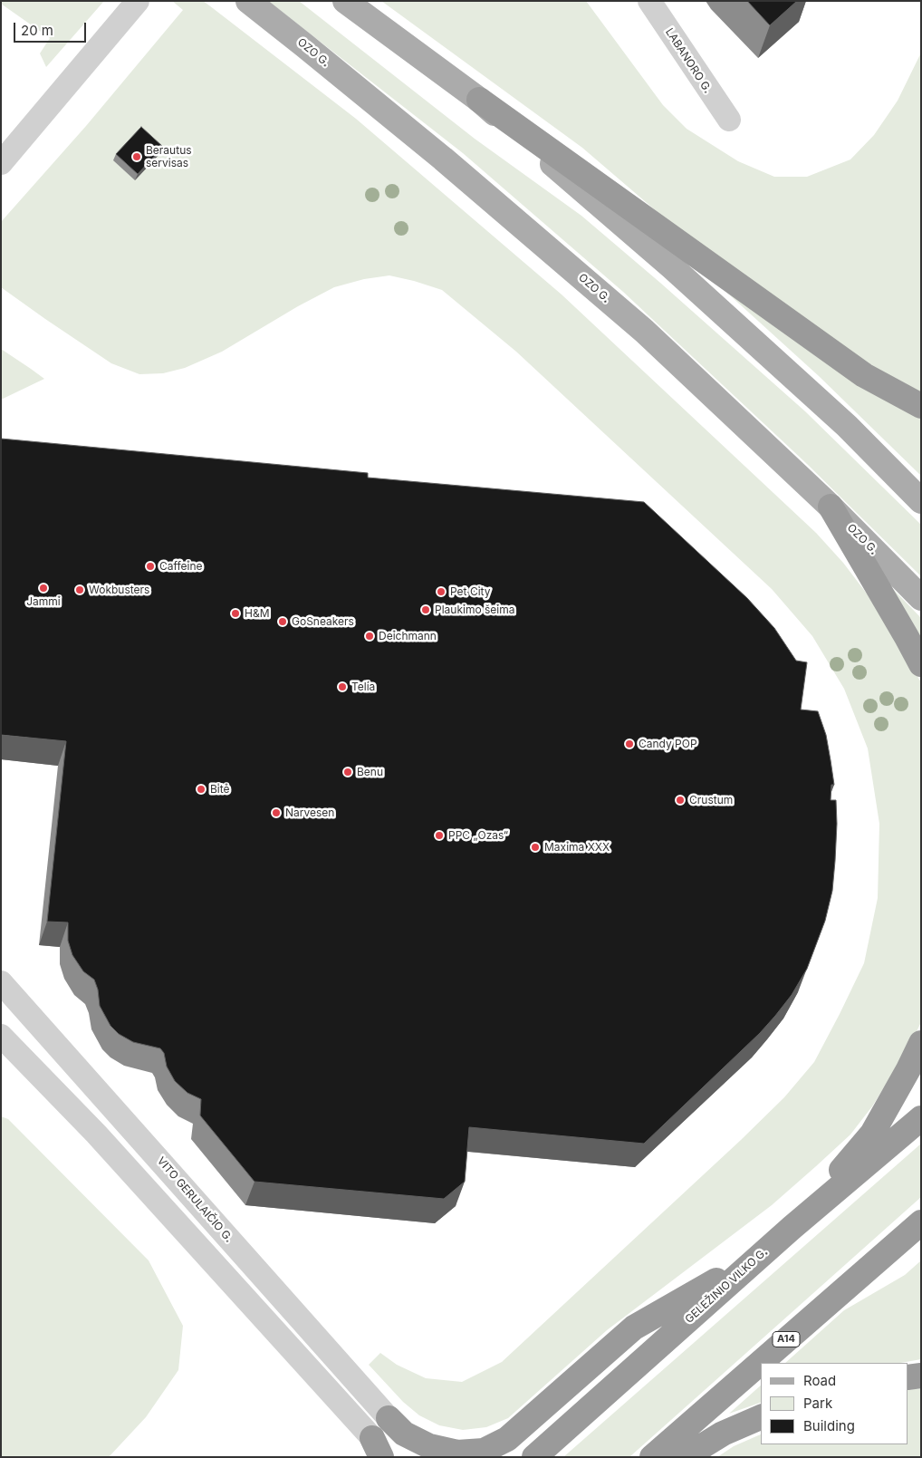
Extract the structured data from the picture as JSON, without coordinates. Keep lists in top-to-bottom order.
{
  "streets": {
    "highway": ["GELEŽINIO VILKO G.", "A14"],
    "main road": ["OZO G."],
    "street": ["LABANORO G.", "VITO GERULAIČIO G."]
  },
  "places": [
    "Berautus servisas",
    "Caffeine",
    "Jammi",
    "Wokbusters",
    "Pet City",
    "Plaukimo šeima",
    "H&M",
    "GoSneakers",
    "Deichmann",
    "Telia",
    "Candy POP",
    "Benu",
    "Bitė",
    "Crustum",
    "Narvesen",
    "PPC „Ozas“",
    "Maxima XXX"
  ],
  "legend": ["Road", "Park", "Building"],
  "scale_bar": "20 m"
}
